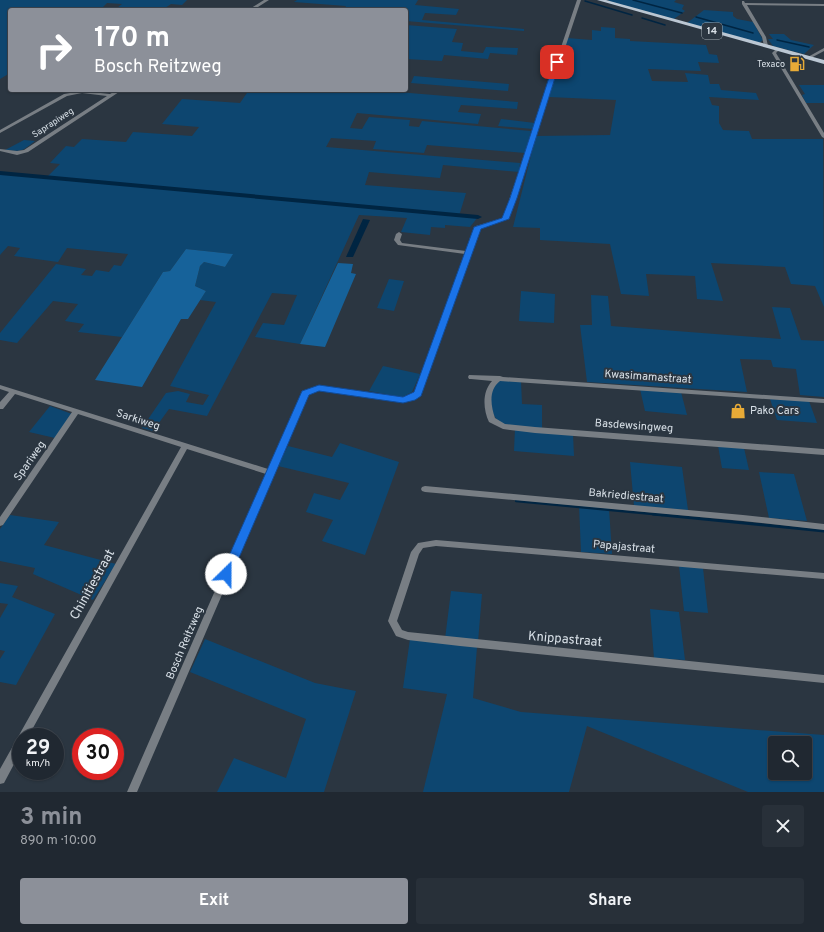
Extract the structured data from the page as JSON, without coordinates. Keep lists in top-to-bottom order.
{
  "streets": {
    "main road": ["14"],
    "street": [
      "Saprapiweg",
      "Kwasimamastraat",
      "Sarkiweg",
      "Basdewsingweg",
      "Spariweg",
      "Bakriediestraat",
      "Papajastraat",
      "Chinitiestraat",
      "Knippastraat",
      "Bosch Reitzweg"
    ]
  },
  "crossings": [
    ["Kwasimamastraat", "Basdewsingweg"],
    ["Sarkiweg", "Spariweg"],
    ["Sarkiweg", "Chinitiestraat"],
    ["Sarkiweg", "Bosch Reitzweg"],
    ["Papajastraat", "Knippastraat"]
  ],
  "places": {
    "fuel station": ["Texaco"],
    "shop": ["Pako Cars"]
  },
  "page": {
    "turn": ["170 m", "Bosch Reitzweg"],
    "speed": "29 km/h",
    "limit": "30",
    "heading": ["3 min", "890 m · 10:00"],
    "buttons": ["Exit", "Share"]
  }
}
